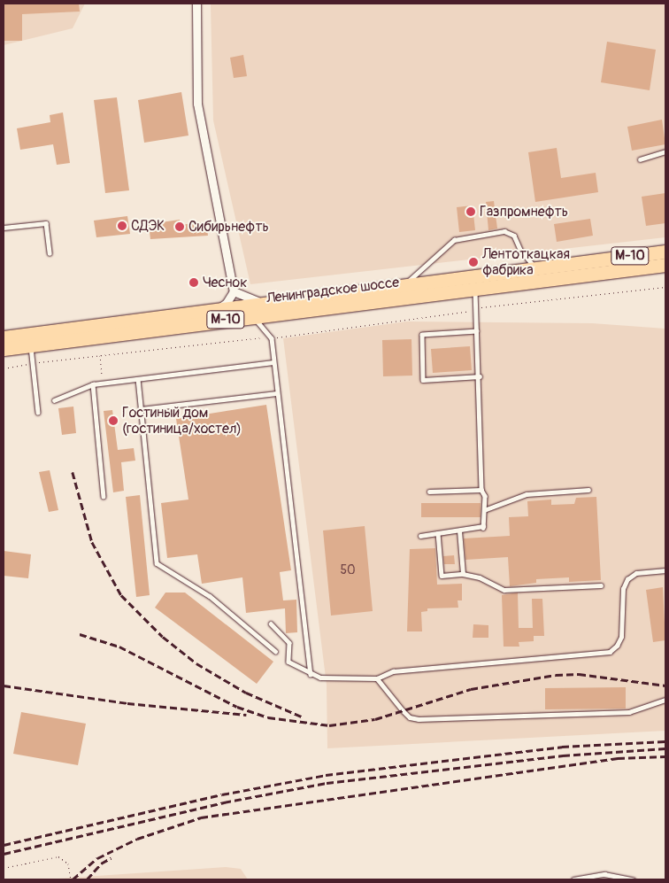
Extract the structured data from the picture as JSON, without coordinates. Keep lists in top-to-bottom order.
{
  "streets": {
    "highway": ["М-10", "Ленинградское шоссе"]
  },
  "places": [
    "Газпромнефть",
    "СДЭК",
    "Сибирьнефть",
    "Лентоткацкая фабрика",
    "Чеснок",
    "Гостиный дом (гостиница/хостел)"
  ],
  "house_numbers": ["50"]
}
